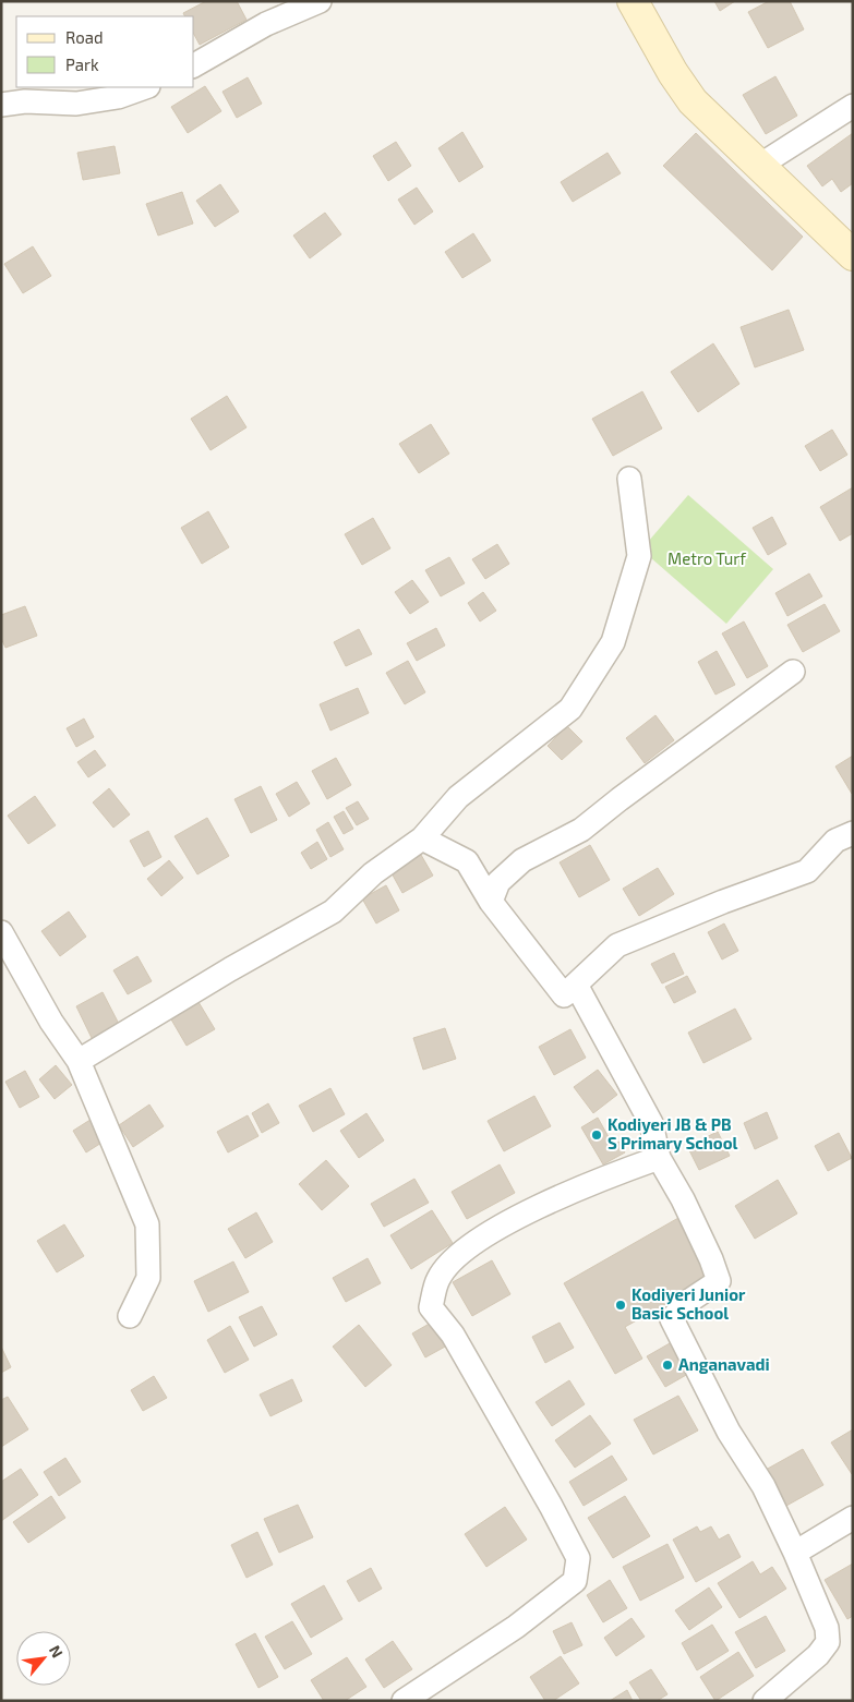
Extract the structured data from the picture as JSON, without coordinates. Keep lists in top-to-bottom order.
{
  "parks": ["Metro Turf"],
  "places": ["Kodiyeri JB & PB S Primary School", "Kodiyeri Junior Basic School", "Anganavadi"],
  "legend": ["Road", "Park"],
  "north": "top right"
}
